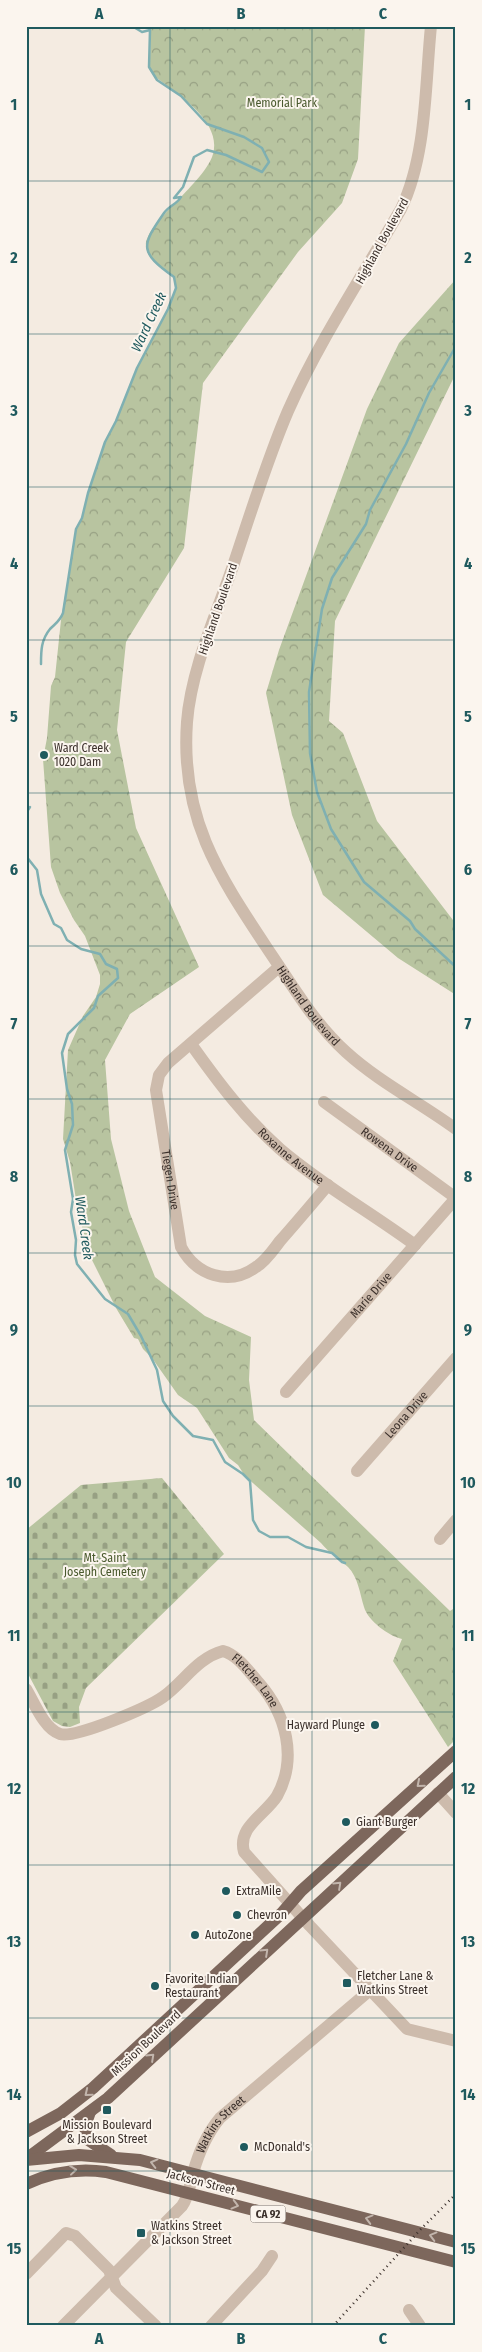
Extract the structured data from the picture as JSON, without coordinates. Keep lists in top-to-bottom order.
{
  "streets": {
    "main road": ["Mission Boulevard", "Jackson Street", "CA 92"],
    "street": [
      "Highland Boulevard",
      "Rowena Drive",
      "Roxanne Avenue",
      "Tiegen Drive",
      "Marie Drive",
      "Leona Drive",
      "Fletcher Lane",
      "Watkins Street"
    ]
  },
  "crossings": [
    ["Highland Boulevard", "Tiegen Drive"],
    ["Rowena Drive", "Marie Drive"],
    ["Roxanne Avenue", "Tiegen Drive"],
    ["Roxanne Avenue", "Marie Drive"],
    ["Fletcher Lane", "Mission Boulevard"],
    ["Fletcher Lane", "Watkins Street"],
    ["Mission Boulevard", "Jackson Street"],
    ["Watkins Street", "Jackson Street"]
  ],
  "water": ["Ward Creek"],
  "parks": ["Memorial Park", "Mt. Saint Joseph Cemetery"],
  "places": {
    "other": [
      "Ward Creek 1020 Dam",
      "Hayward Plunge",
      "Giant Burger",
      "ExtraMile",
      "Chevron",
      "AutoZone",
      "Favorite Indian Restaurant",
      "McDonald's"
    ],
    "transit": ["Fletcher Lane & Watkins Street", "Mission Boulevard & Jackson Street", "Watkins Street & Jackson Street"]
  },
  "grid": {
    "columns": ["A", "B", "C"],
    "rows": [
      "1",
      "2",
      "3",
      "4",
      "5",
      "6",
      "7",
      "8",
      "9",
      "10",
      "11",
      "12",
      "13",
      "14",
      "15"
    ]
  }
}
